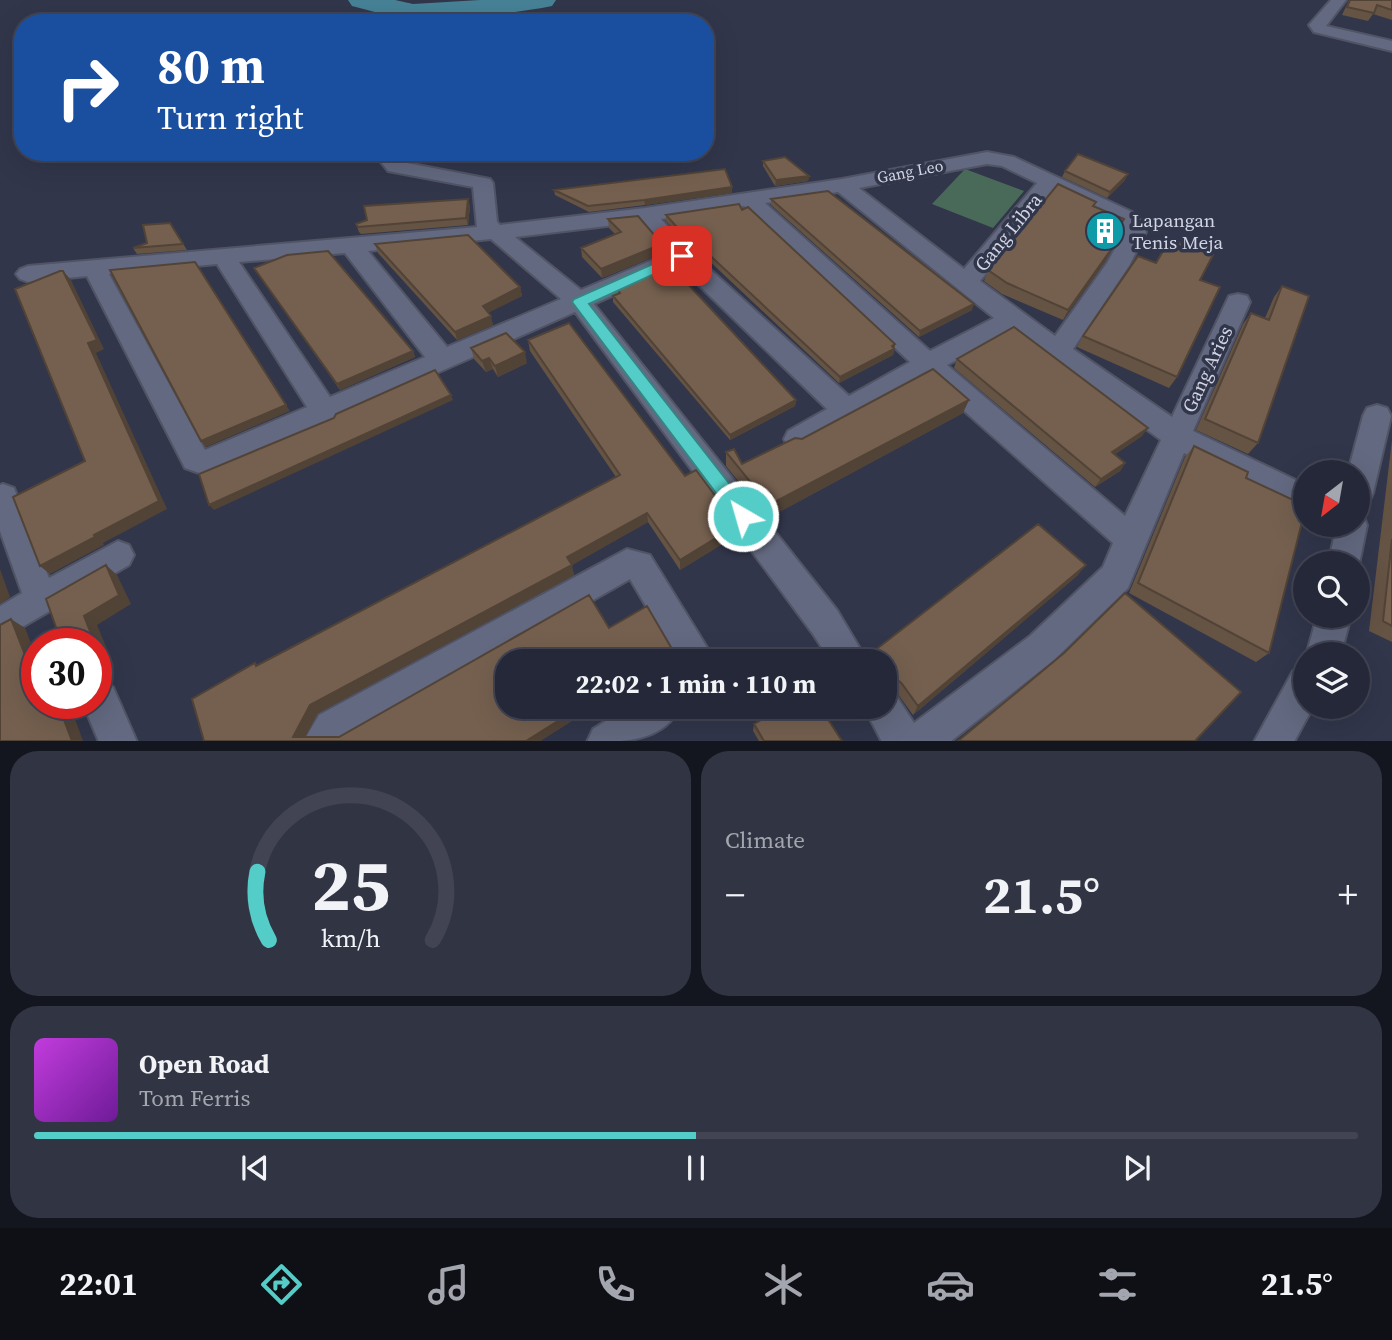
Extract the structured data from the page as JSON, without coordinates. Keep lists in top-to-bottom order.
{
  "streets": {
    "street": ["Gang Leo", "Gang Libra", "Gang Aries"]
  },
  "crossings": [
    ["Gang Leo", "Gang Libra"]
  ],
  "places": {
    "building": ["Lapangan Tenis Meja"]
  },
  "north": "bottom left",
  "page": {
    "turn": ["80 m", "Turn right"],
    "limit": "30",
    "trip": "22:02 · 1 min · 110 m",
    "tile": "Climate",
    "heat": ["−", "21.5°", "+"],
    "song": ["Open Road", "Tom Ferris"],
    "tabs": ["22:01", "21.5°"],
    "gauge": ["25", "km/h"]
  }
}
